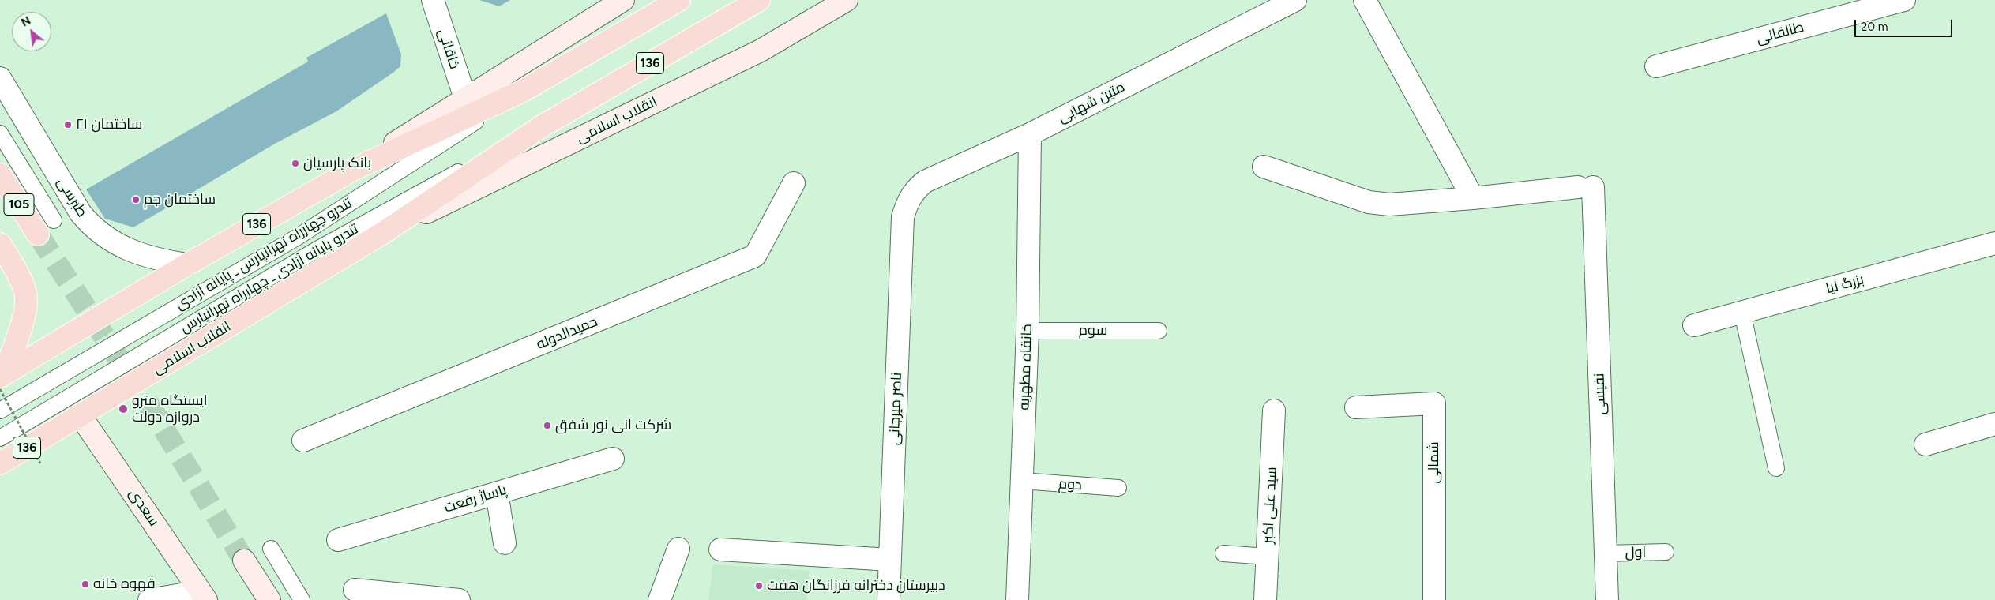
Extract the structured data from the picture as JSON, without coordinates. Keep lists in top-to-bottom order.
{
  "streets": {
    "main road": [
      "136",
      "انقلاب اسلامی",
      "105",
      "سعدی"
    ],
    "street": [
      "طالقانی",
      "خاقانی",
      "متین شهابی",
      "طبرسی",
      "بزرگ نیا",
      "حمیدالدوله",
      "خانقاه مطهریه",
      "نفیسی",
      "ناصر میرجانی",
      "شمالی",
      "پاساژ رفعت",
      "سید علی اکبر"
    ],
    "lane": [
      "تندرو چهارراه تهرانپارس ـ پایانه آزادی",
      "تندرو پایانه آزادی ـ چهارراه تهرانپارس",
      "سوم",
      "دوم",
      "اول"
    ]
  },
  "crossings": [
    ["136", "طبرسی"],
    ["136", "تندرو چهارراه تهرانپارس ـ پایانه آزادی"],
    ["متین شهابی", "خانقاه مطهریه"],
    ["متین شهابی", "ناصر میرجانی"],
    ["انقلاب اسلامی", "تندرو پایانه آزادی ـ چهارراه تهرانپارس"],
    ["انقلاب اسلامی", "سعدی"],
    ["سوم", "خانقاه مطهریه"],
    ["خانقاه مطهریه", "دوم"],
    ["نفیسی", "اول"]
  ],
  "places": [
    "ساختمان ۲۱",
    "بانک پارسیان",
    "ساختمان جم",
    "ایستگاه مترو دروازه دولت",
    "شرکت آنی نور شفق",
    "قهوه خانه",
    "دبیرستان دخترانه فرزانگان هفت"
  ],
  "scale_bar": "20 m",
  "north": "top left"
}
